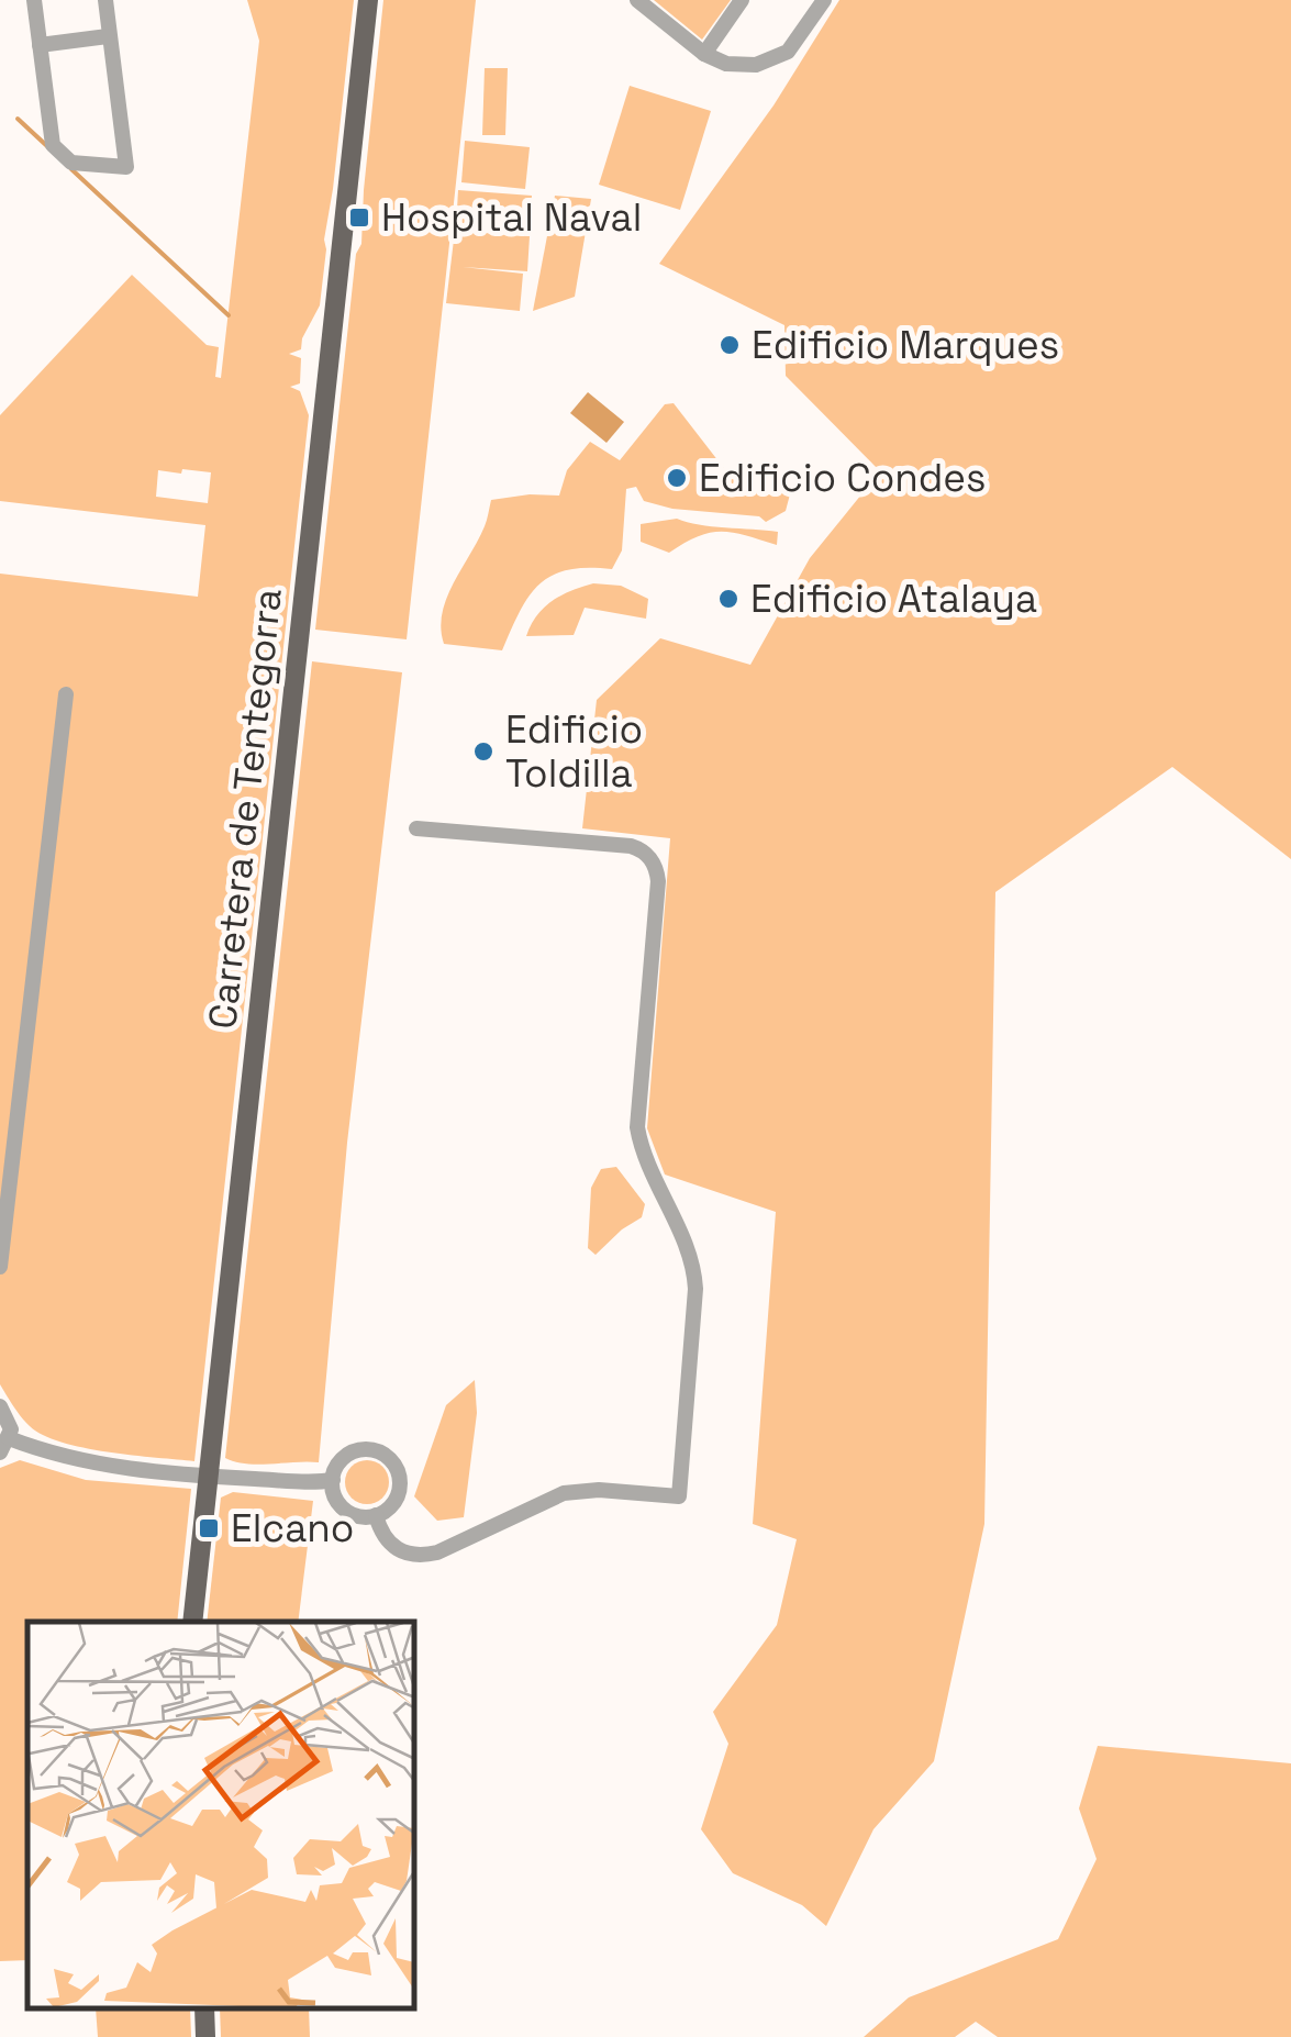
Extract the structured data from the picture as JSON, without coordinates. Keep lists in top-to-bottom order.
{
  "streets": {
    "main road": ["Carretera de Tentegorra"]
  },
  "places": {
    "transit": ["Hospital Naval", "Elcano"],
    "other": [
      "Edificio Marques",
      "Edificio Condes",
      "Edificio Atalaya",
      "Edificio Toldilla"
    ]
  }
}
